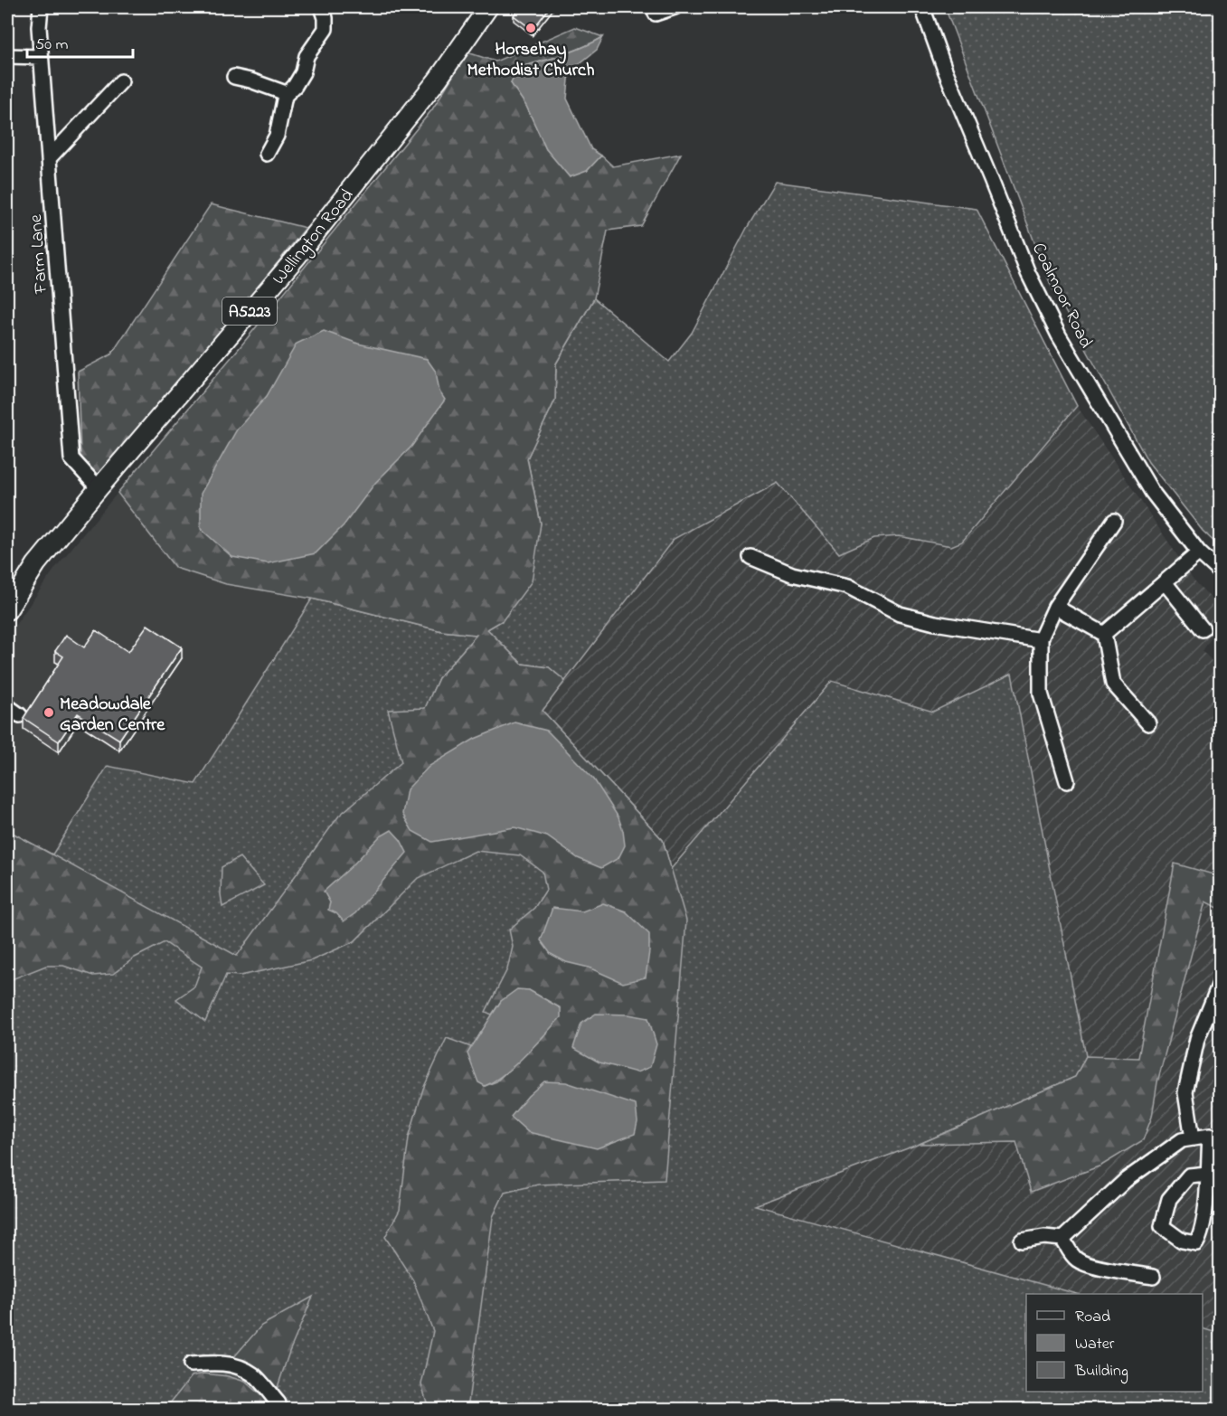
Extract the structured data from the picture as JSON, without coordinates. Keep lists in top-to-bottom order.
{
  "streets": {
    "main road": ["Wellington Road", "A5223"],
    "street": ["Farm Lane", "Coalmoor Road"]
  },
  "crossings": [
    ["Wellington Road", "Farm Lane"]
  ],
  "places": ["Horsehay Methodist Church", "Meadowdale Garden Centre"],
  "legend": ["Road", "Water", "Building"],
  "scale_bar": "50 m"
}
